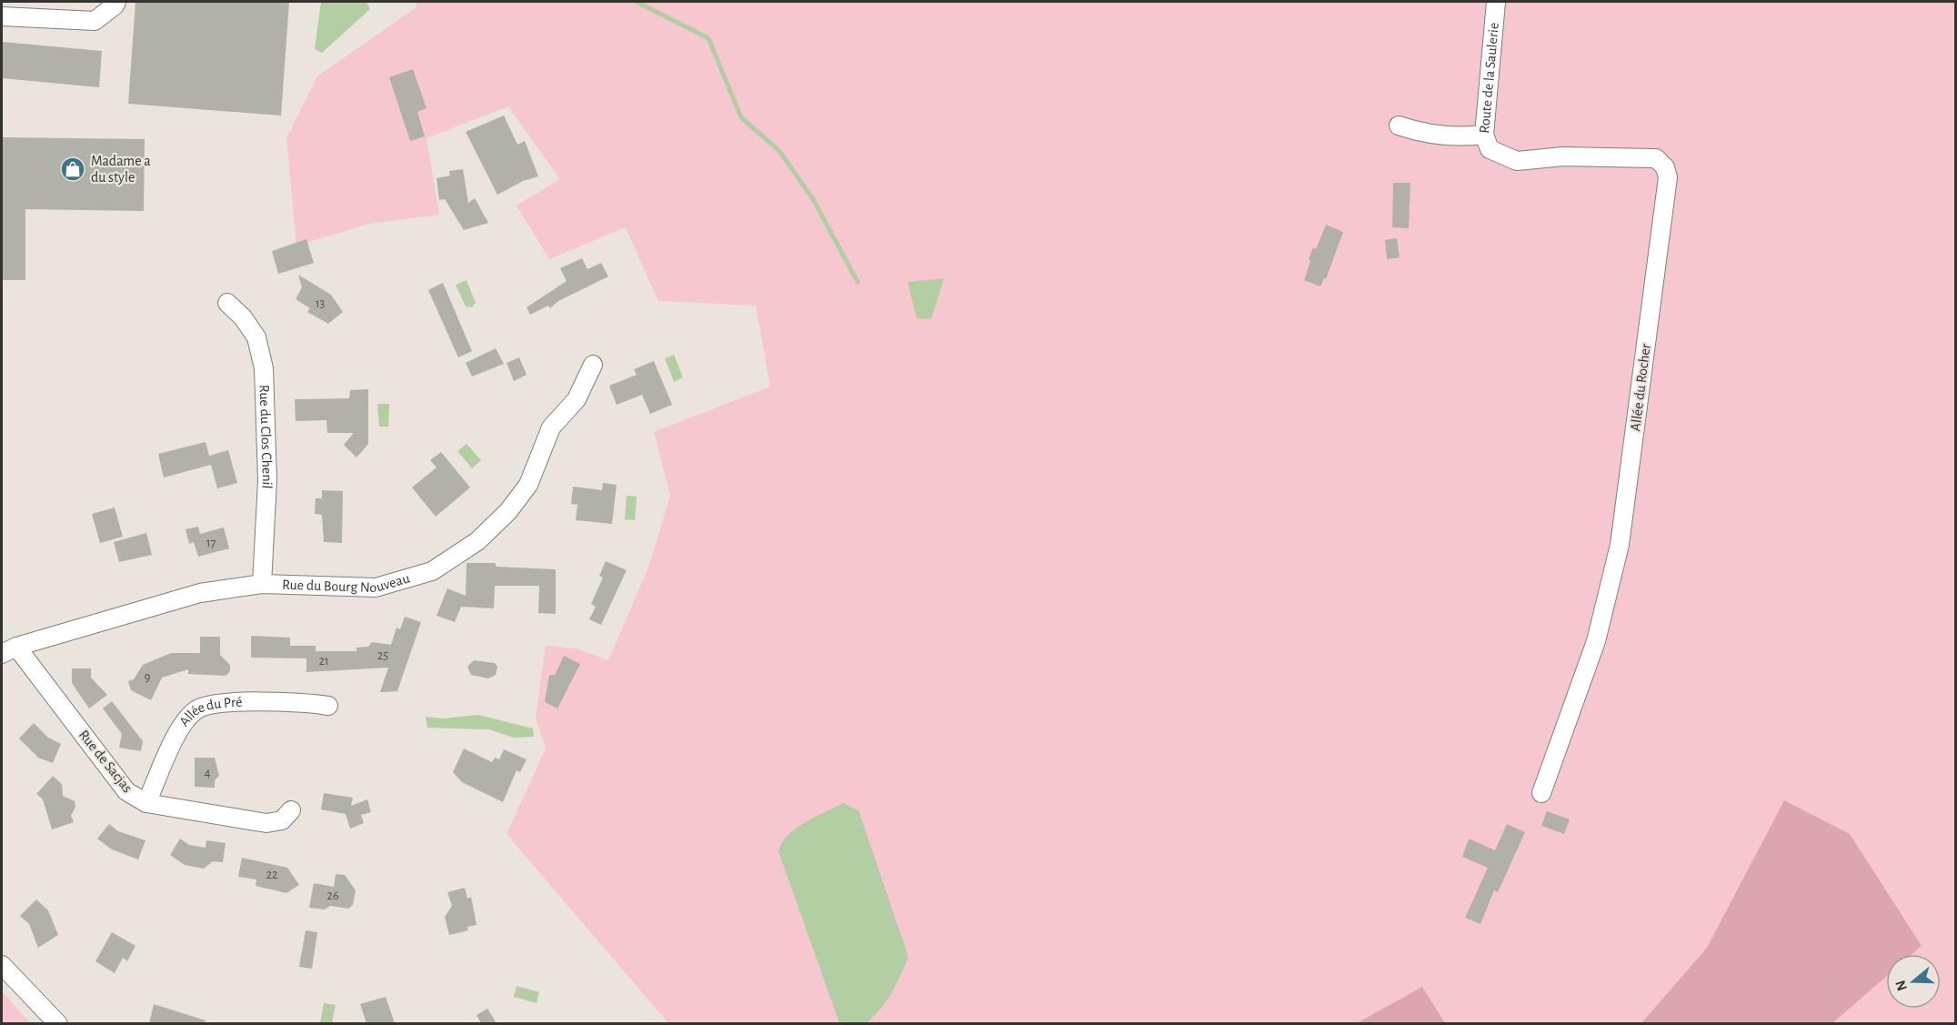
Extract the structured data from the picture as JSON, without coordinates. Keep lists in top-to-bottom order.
{
  "streets": {
    "street": [
      "Route de la Saulerie",
      "Allée du Rocher",
      "Rue du Clos Chenil",
      "Rue du Bourg Nouveau",
      "Allée du Pré",
      "Rue de Sacjas"
    ]
  },
  "crossings": [
    ["Route de la Saulerie", "Allée du Rocher"],
    ["Rue du Clos Chenil", "Rue du Bourg Nouveau"],
    ["Rue du Bourg Nouveau", "Rue de Sacjas"],
    ["Allée du Pré", "Rue de Sacjas"]
  ],
  "places": {
    "shop": ["Madame a du style"]
  },
  "house_numbers": [
    "13",
    "17",
    "25",
    "21",
    "9",
    "4",
    "22",
    "26"
  ],
  "north": "left"
}
